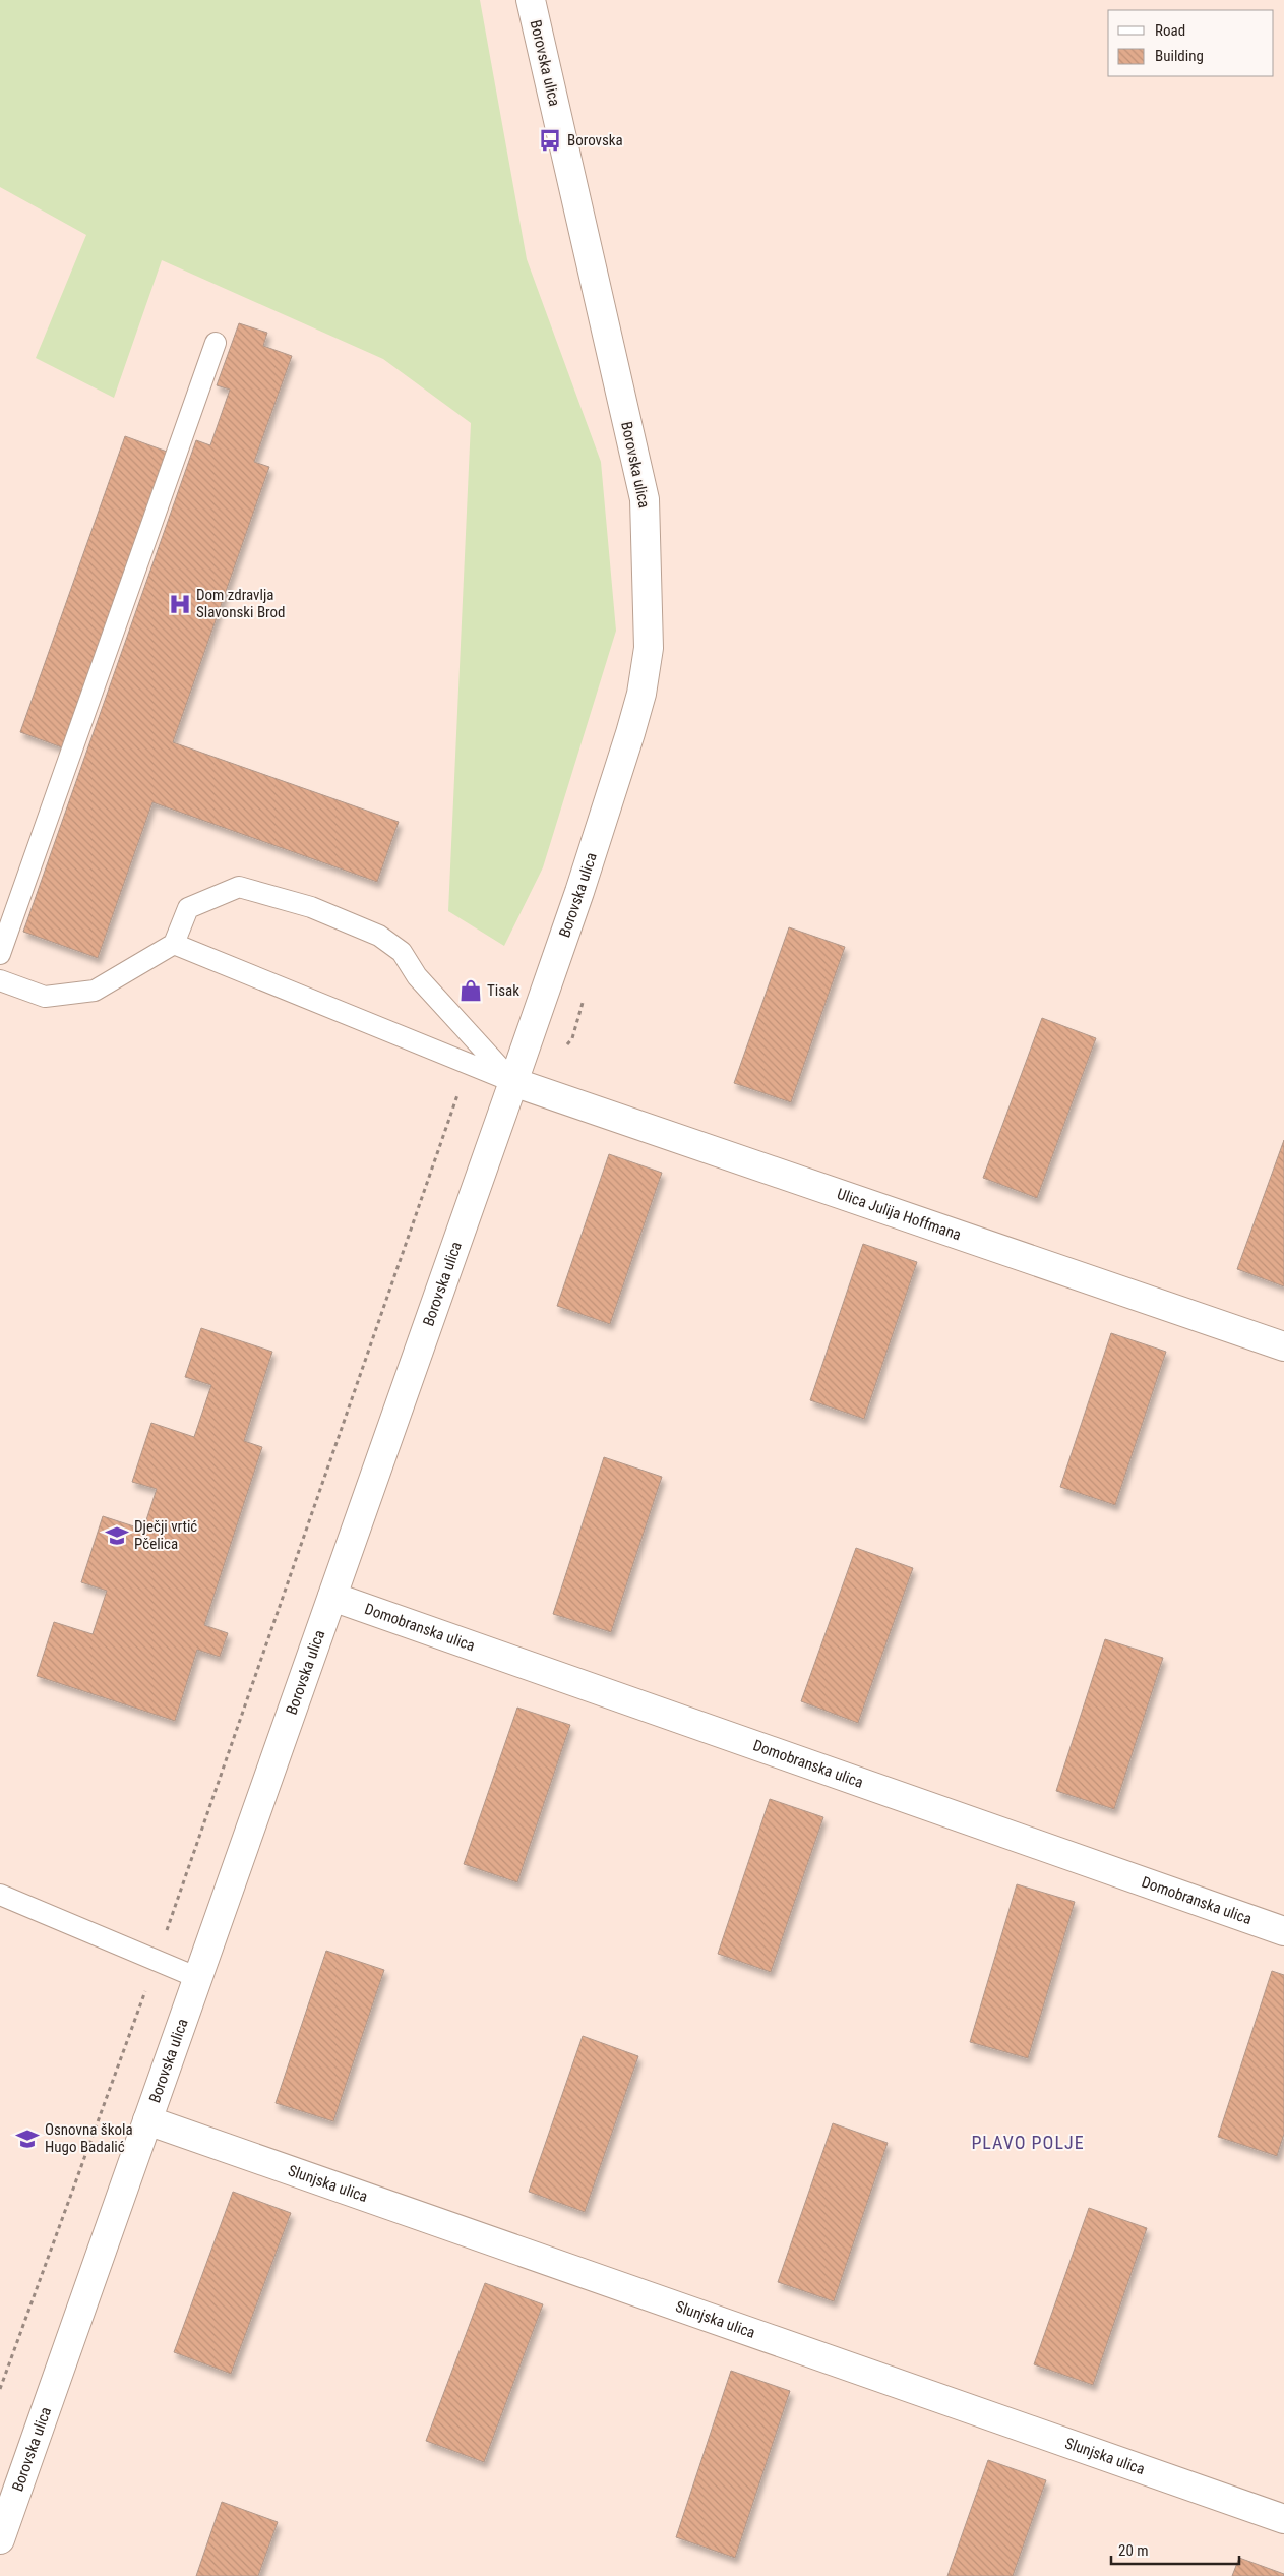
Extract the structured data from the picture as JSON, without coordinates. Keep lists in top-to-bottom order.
{
  "streets": {
    "street": [
      "Borovska ulica",
      "Ulica Julija Hoffmana",
      "Domobranska ulica",
      "Slunjska ulica"
    ]
  },
  "crossings": [
    ["Borovska ulica", "Ulica Julija Hoffmana"],
    ["Borovska ulica", "Domobranska ulica"],
    ["Borovska ulica", "Slunjska ulica"]
  ],
  "districts": ["PLAVO POLJE"],
  "places": {
    "bus stop": ["Borovska"],
    "hospital": ["Dom zdravlja Slavonski Brod"],
    "shop": ["Tisak"],
    "school or university": ["Dječji vrtić Pčelica", "Osnovna škola Hugo Badalić"]
  },
  "legend": ["Road", "Building"],
  "scale_bar": "20 m"
}
